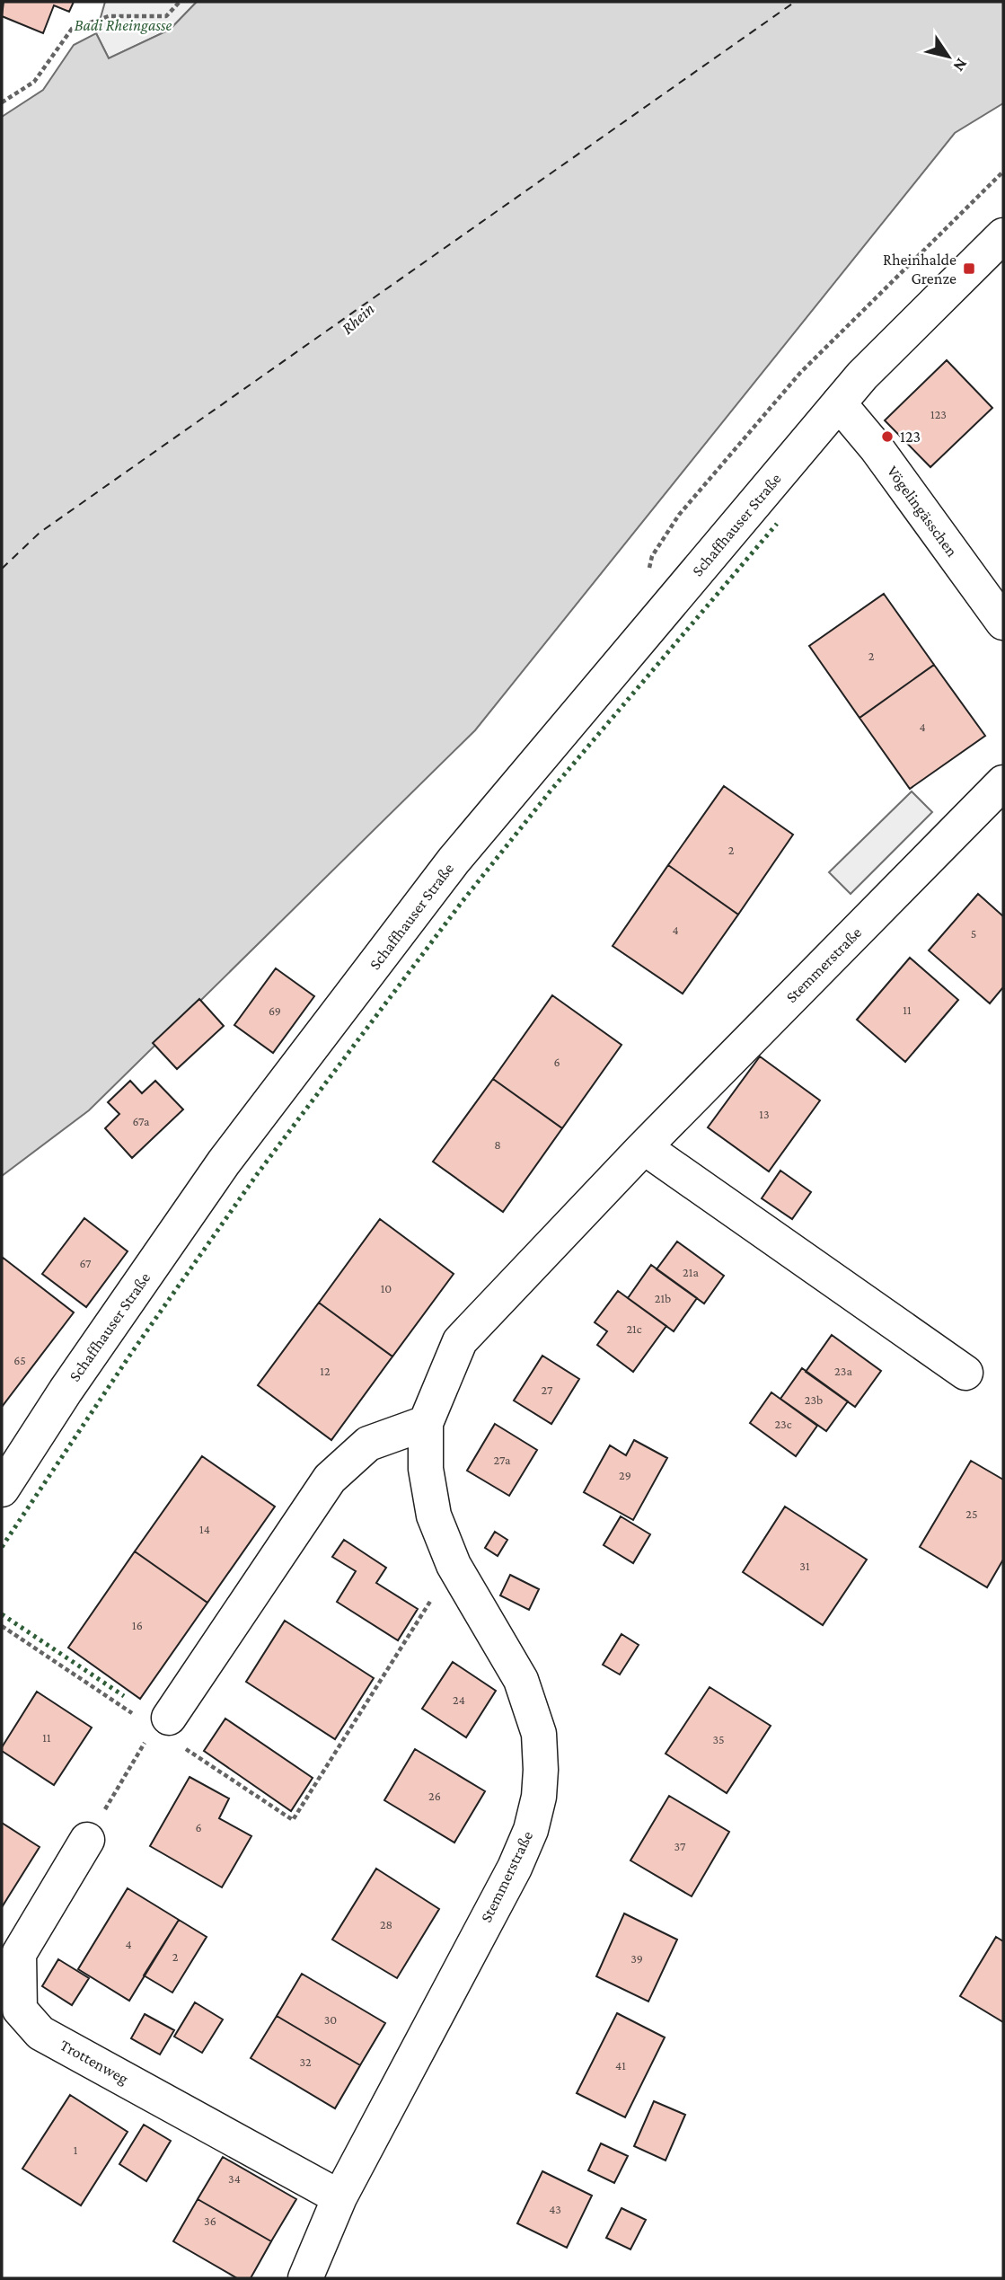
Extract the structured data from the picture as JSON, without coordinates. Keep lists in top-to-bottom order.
{
  "streets": {
    "street": [
      "Vögelingässchen",
      "Schaffhauser Straße",
      "Stemmerstraße",
      "Trottenweg"
    ]
  },
  "crossings": [
    ["Vögelingässchen", "Schaffhauser Straße"],
    ["Stemmerstraße", "Trottenweg"]
  ],
  "water": ["Rhein"],
  "parks": ["Badi Rheingasse"],
  "places": {
    "transit": ["Rheinhalde Grenze"],
    "other": ["123"]
  },
  "house_numbers": [
    "123",
    "2",
    "4",
    "2",
    "4",
    "5",
    "11",
    "69",
    "6",
    "13",
    "67a",
    "8",
    "67",
    "21a",
    "10",
    "21b",
    "21c",
    "65",
    "12",
    "23a",
    "27",
    "23b",
    "23c",
    "27a",
    "29",
    "25",
    "14",
    "31",
    "16",
    "24",
    "11",
    "35",
    "26",
    "6",
    "37",
    "28",
    "4",
    "2",
    "39",
    "30",
    "32",
    "41",
    "1",
    "34",
    "43",
    "36"
  ],
  "north": "bottom right"
}
